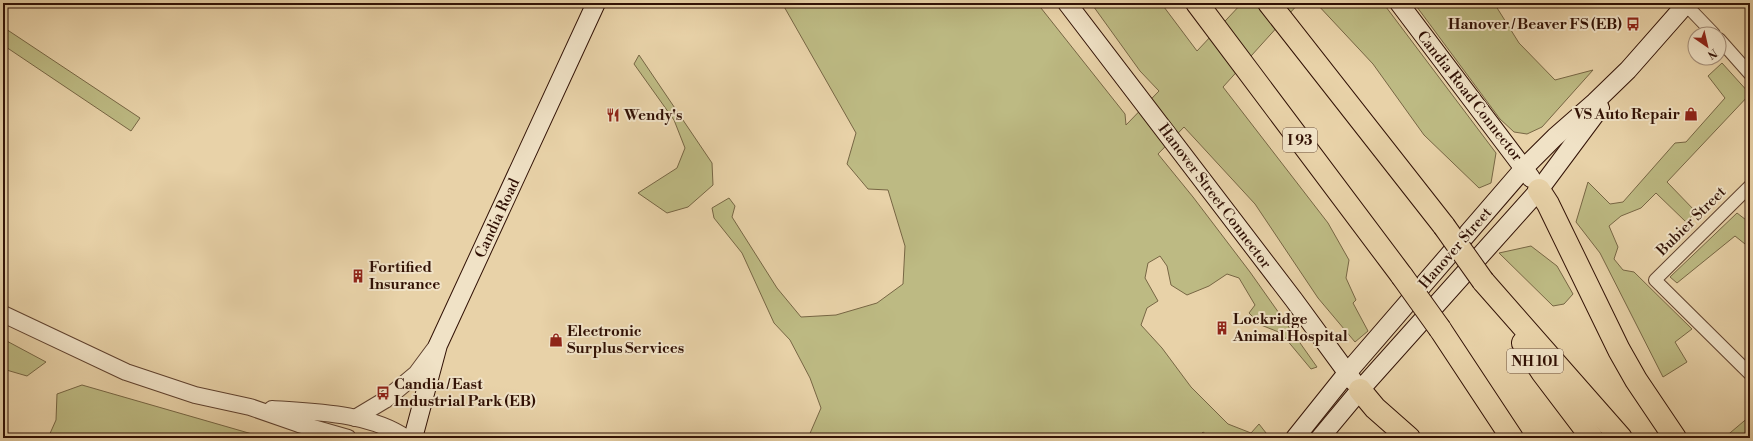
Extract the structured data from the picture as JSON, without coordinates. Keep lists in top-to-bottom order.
{
  "streets": {
    "highway": ["I 93", "NH 101"],
    "main road": [
      "Candia Road Connector",
      "Hanover Street Connector",
      "Candia Road",
      "Hanover Street"
    ],
    "street": ["Bubier Street"]
  },
  "crossings": [
    ["Candia Road Connector", "Hanover Street"],
    ["Hanover Street Connector", "Hanover Street"]
  ],
  "places": {
    "bus stop": ["Hanover / Beaver FS (EB)", "Candia / East Industrial Park (EB)"],
    "shop": ["VS Auto Repair", "Electronic Surplus Services"],
    "restaurant": ["Wendy's"],
    "building": ["Fortified Insurance", "Lockridge Animal Hospital"]
  },
  "north": "bottom right"
}
